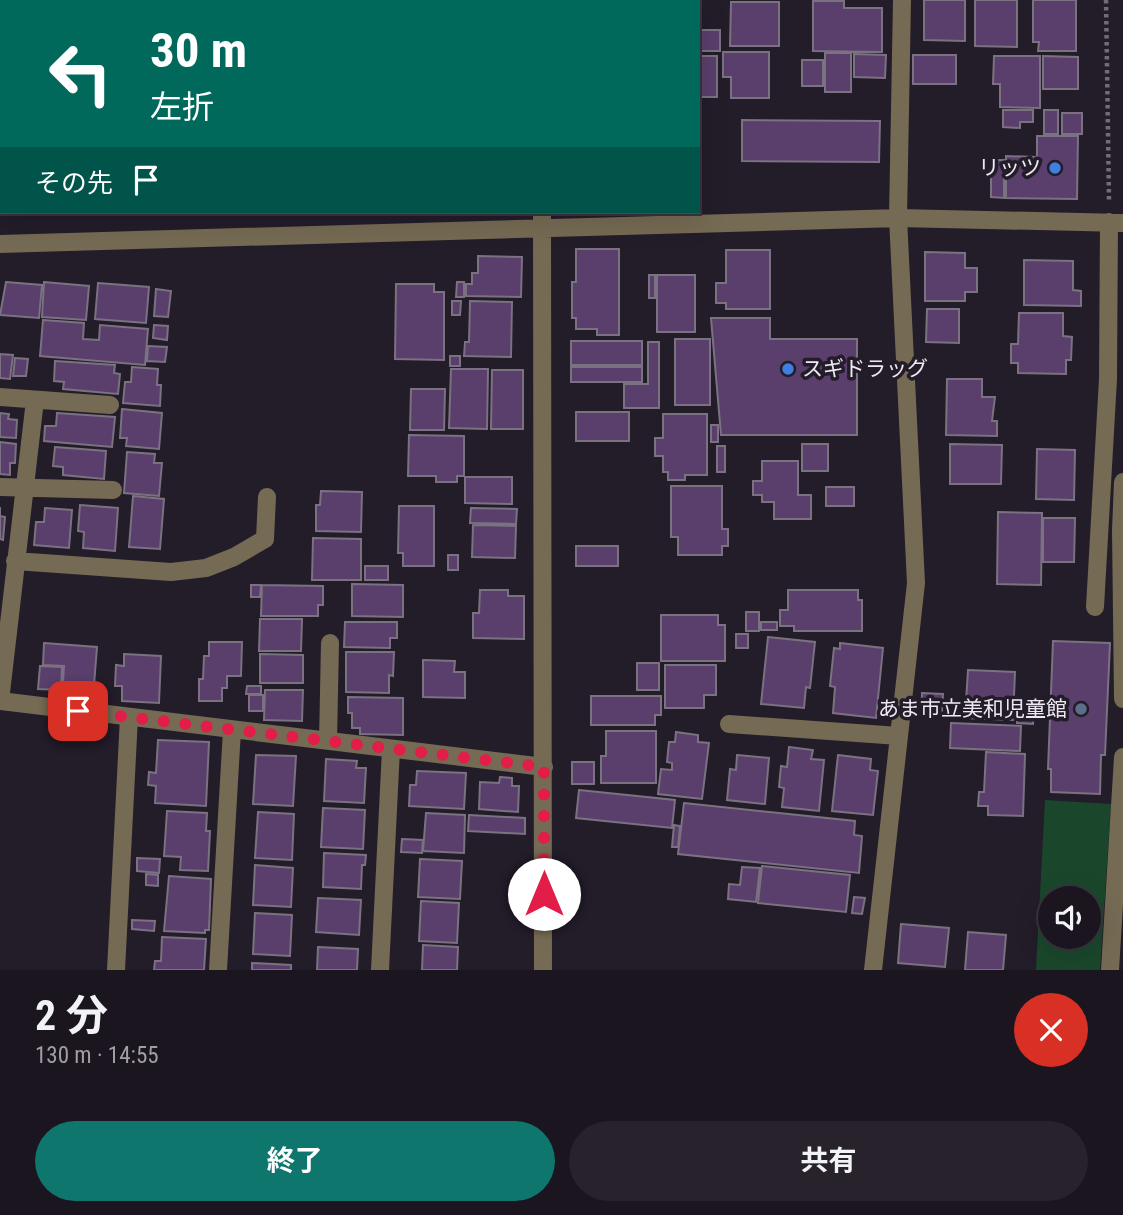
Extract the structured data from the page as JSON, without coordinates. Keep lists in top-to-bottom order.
{
  "places": ["リッツ", "スギドラッグ", "あま市立美和児童館"],
  "page": {
    "turn": ["30 m", "左折"],
    "then": "その先",
    "heading": ["2 分", "130 m · 14:55"],
    "buttons": ["終了", "共有"]
  }
}
